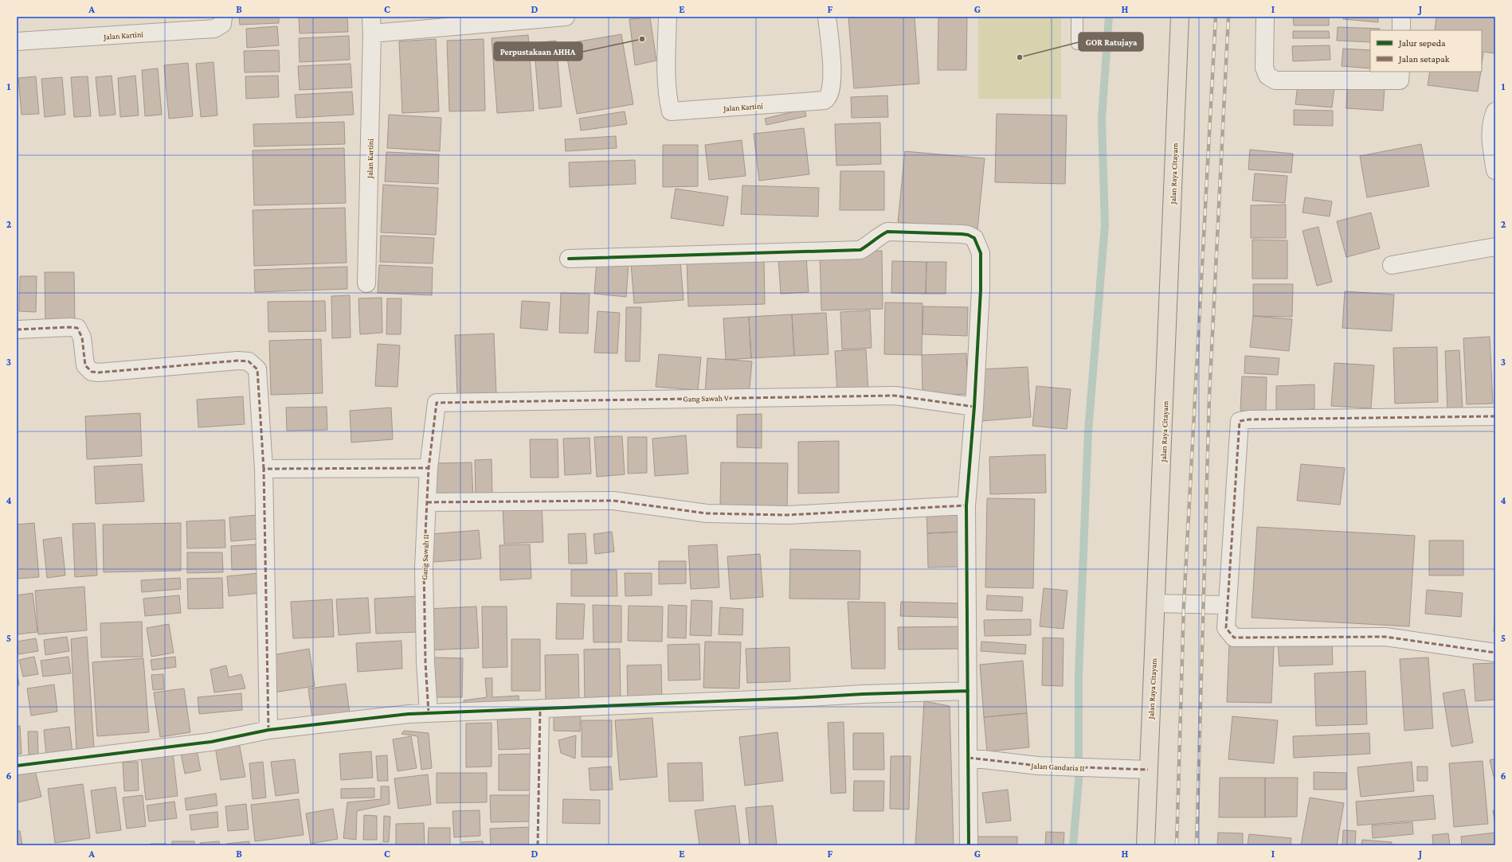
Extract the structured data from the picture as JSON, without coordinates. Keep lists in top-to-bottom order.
{
  "streets": {
    "main road": ["Jalan Raya Citayam"],
    "street": [
      "Jalan Kartini",
      "Gang Sawah V",
      "Gang Sawah II",
      "Jalan Gandaria II"
    ]
  },
  "crossings": [
    ["Jalan Raya Citayam", "Jalan Gandaria II"],
    ["Gang Sawah V", "Gang Sawah II"]
  ],
  "places": ["Perpustakaan AHHA", "GOR Ratujaya"],
  "legend": ["Jalur sepeda", "Jalan setapak"],
  "grid": {
    "columns": [
      "A",
      "B",
      "C",
      "D",
      "E",
      "F",
      "G",
      "H",
      "I",
      "J"
    ],
    "rows": [
      "1",
      "2",
      "3",
      "4",
      "5",
      "6"
    ]
  }
}
